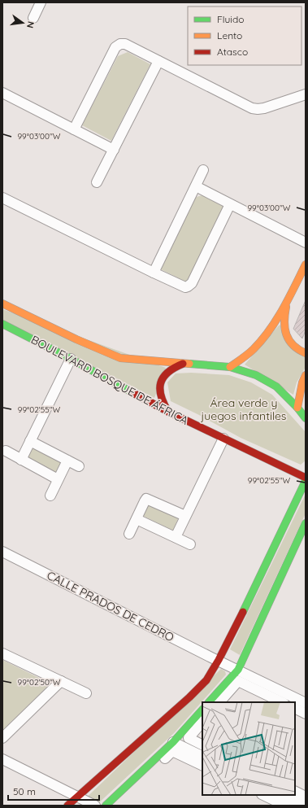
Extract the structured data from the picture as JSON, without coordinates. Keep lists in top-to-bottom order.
{
  "streets": {
    "street": ["BOULEVARD BOSQUE DE ÁFRICA", "CALLE PRADOS DE CEDRO"]
  },
  "parks": ["Área verde y juegos infantiles"],
  "legend": ["Fluido", "Lento", "Atasco"],
  "scale_bar": "50 m",
  "north": "right",
  "coordinates": ["99°03'00\"W", "99°02'55\"W", "99°02'50\"W"]
}
